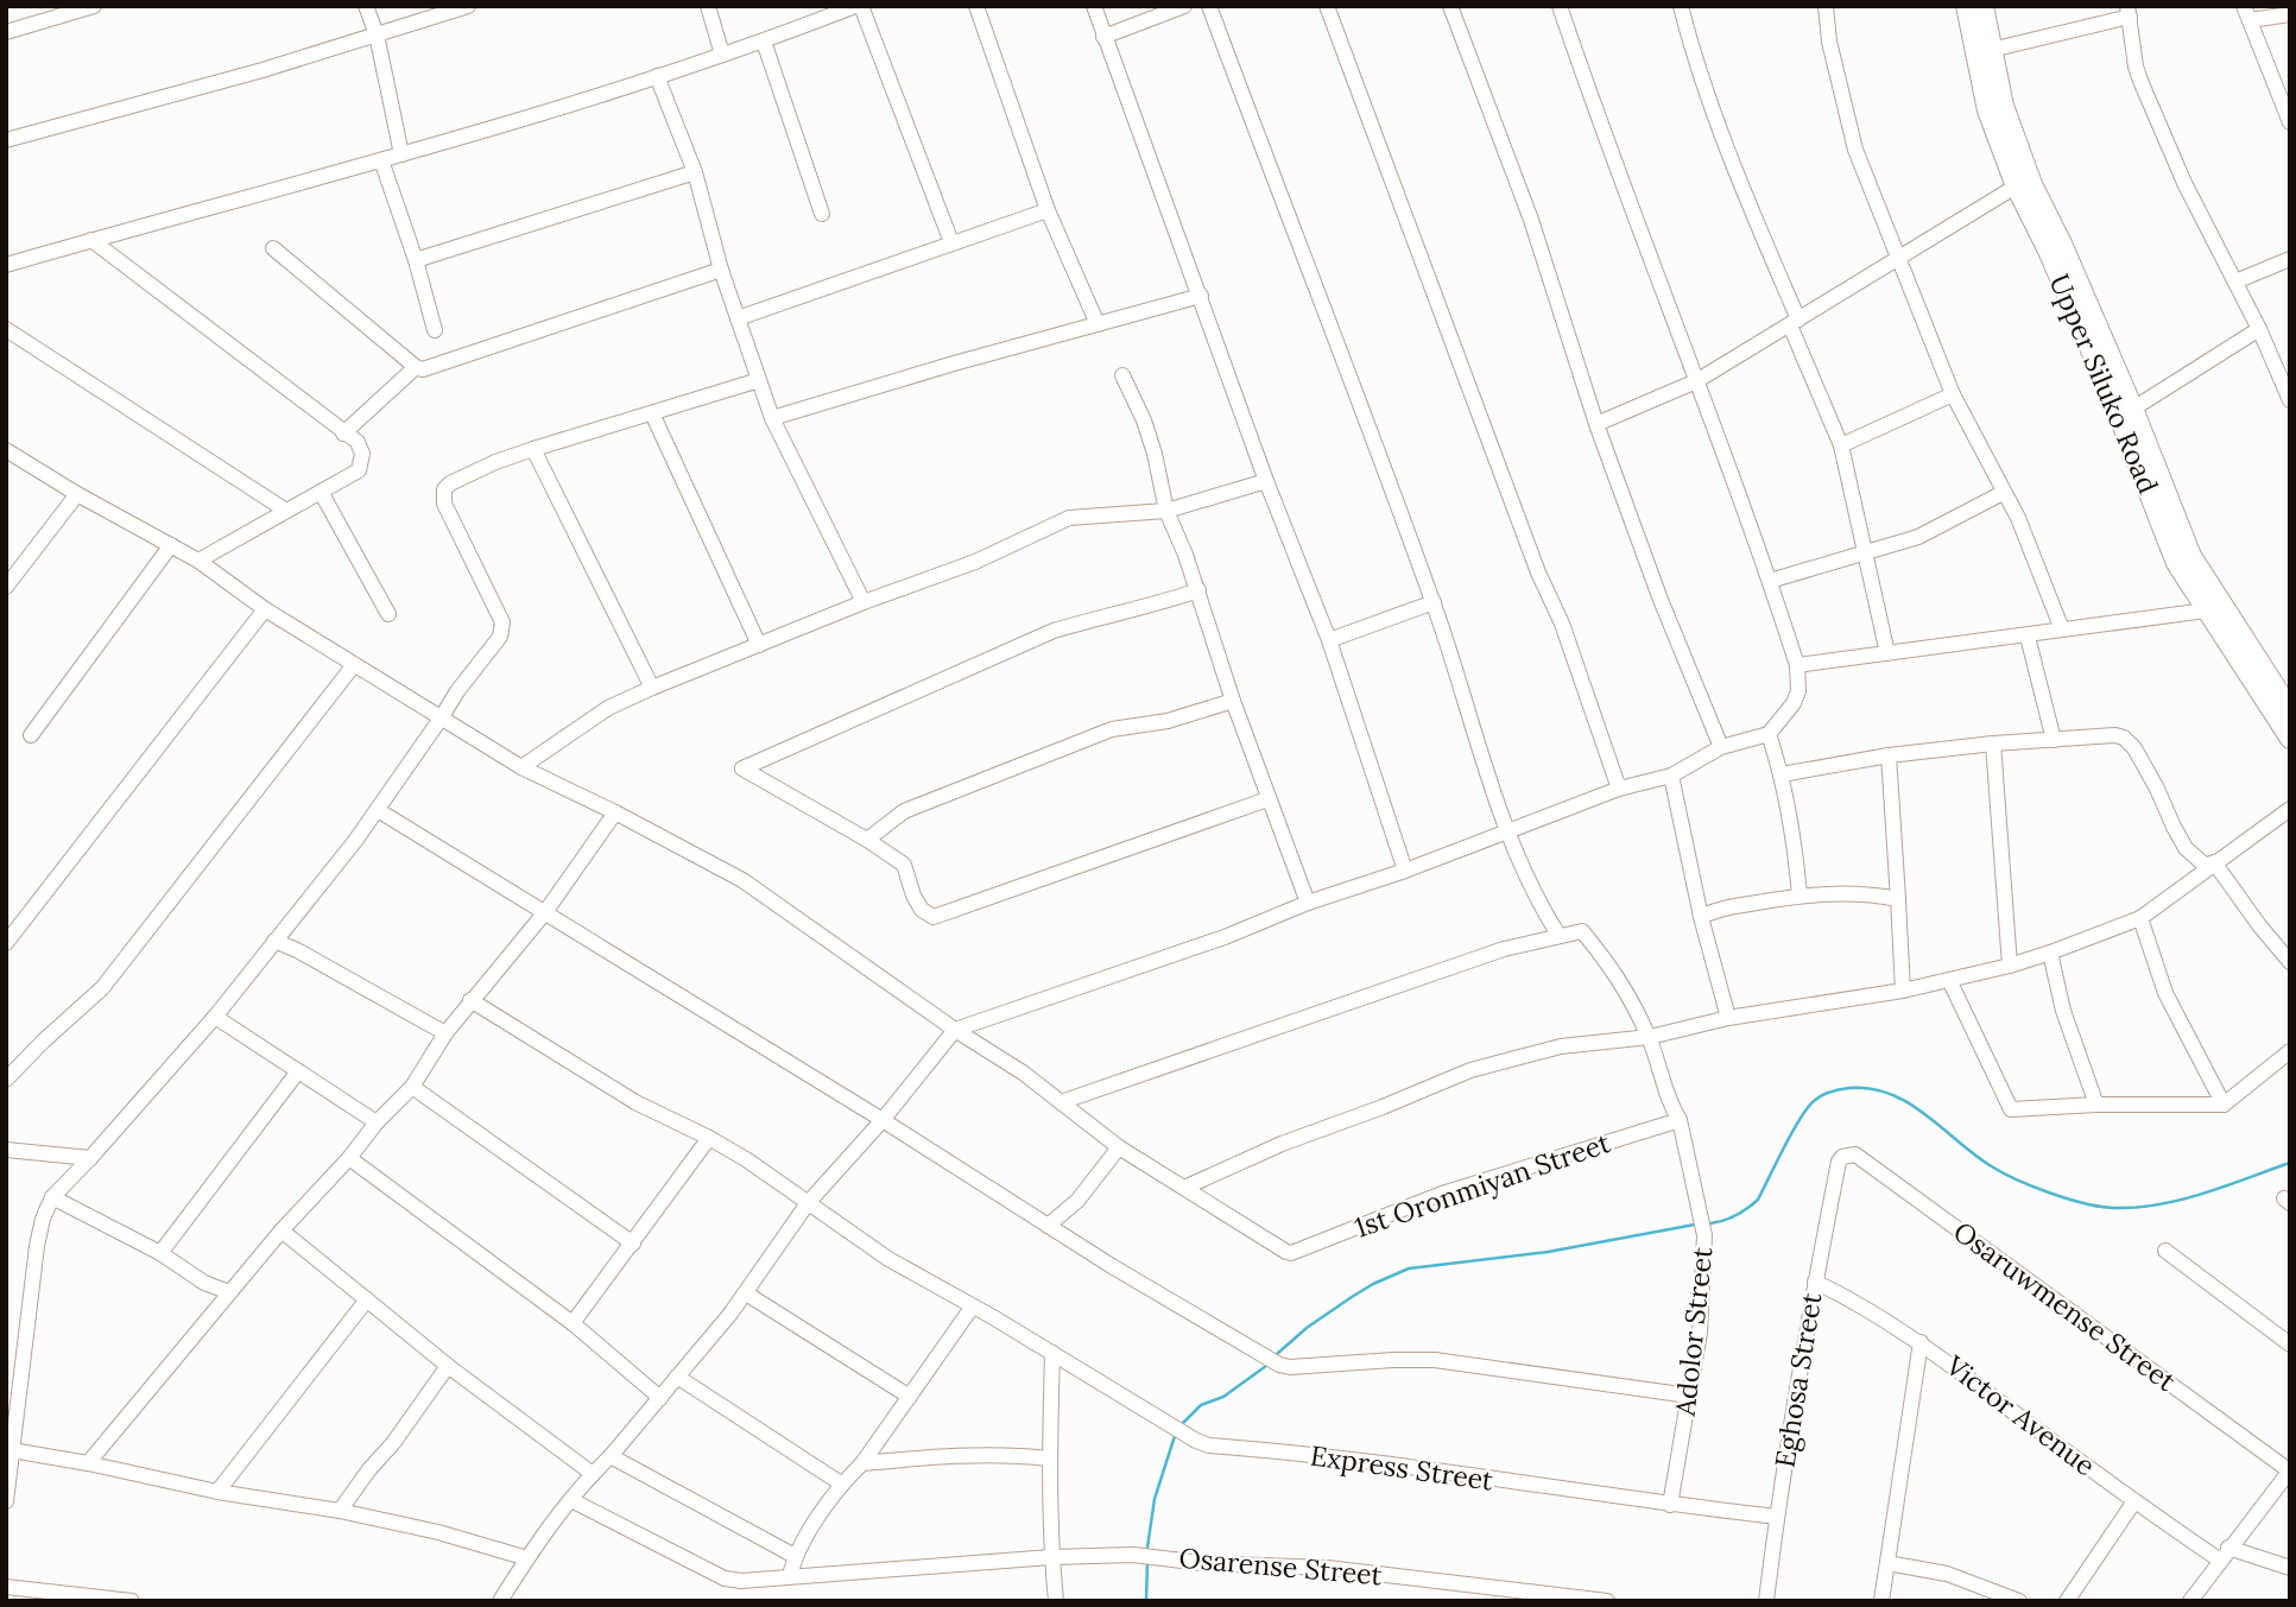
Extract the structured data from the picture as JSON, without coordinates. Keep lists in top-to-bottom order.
{
  "streets": {
    "main road": ["Upper Siluko Road"],
    "street": [
      "1st Oronmiyan Street",
      "Osaruwmense Street",
      "Adolor Street",
      "Eghosa Street",
      "Victor Avenue",
      "Express Street",
      "Osarense Street"
    ]
  },
  "crossings": [
    ["1st Oronmiyan Street", "Adolor Street"],
    ["Osaruwmense Street", "Eghosa Street"],
    ["Adolor Street", "Express Street"],
    ["Eghosa Street", "Victor Avenue"],
    ["Eghosa Street", "Express Street"]
  ]
}
